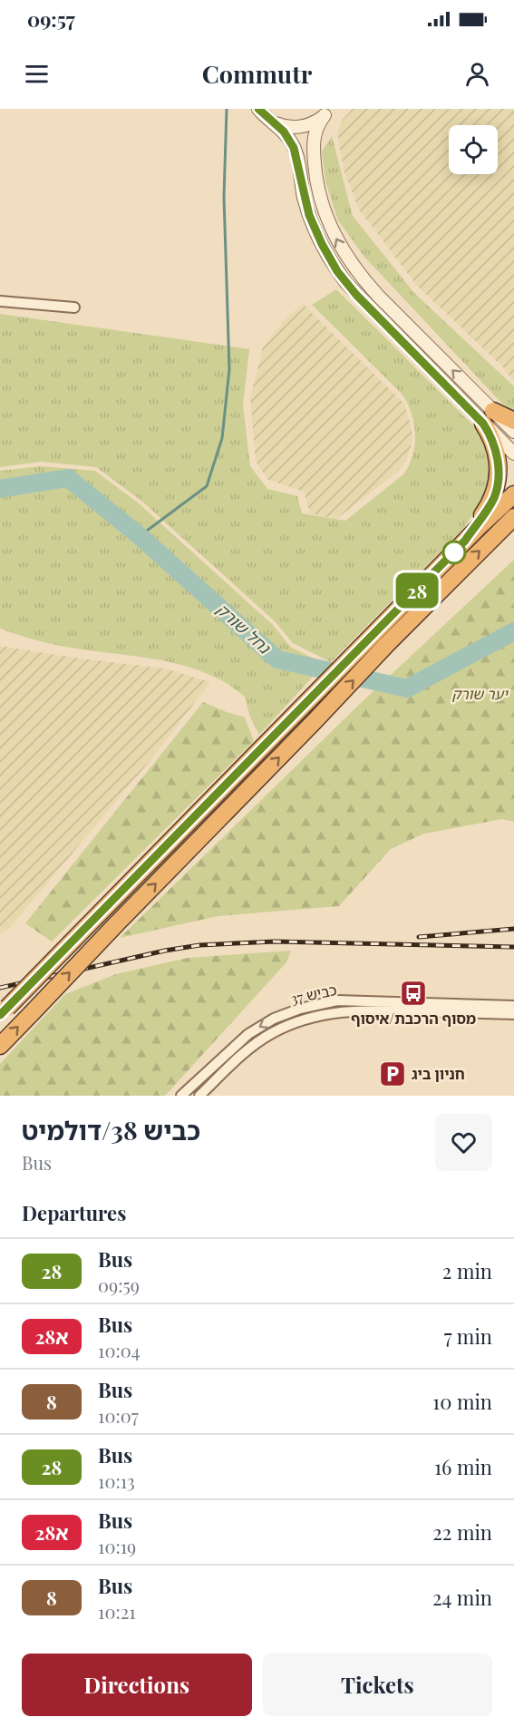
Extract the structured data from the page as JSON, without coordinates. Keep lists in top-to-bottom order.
{
  "streets": {
    "street": ["כביש 37"]
  },
  "water": ["נחל שורק"],
  "parks": ["יער שורק"],
  "places": {
    "bus stop": ["מסוף הרכבת/איסוף"],
    "parking": ["חניון ביג"]
  },
  "lines": ["bus line 28"],
  "page": {
    "status": "09:57",
    "header": "Commutr",
    "on_map": "28",
    "heading": [
      ["כביש 38/דולמיט", "Bus"],
      "Departures"
    ],
    "list": [
      {
        "mark": "28",
        "name": "Bus",
        "note": "09:59",
        "value": "2 min"
      },
      {
        "mark": "28א",
        "name": "Bus",
        "note": "10:04",
        "value": "7 min"
      },
      {
        "mark": "8",
        "name": "Bus",
        "note": "10:07",
        "value": "10 min"
      },
      {
        "mark": "28",
        "name": "Bus",
        "note": "10:13",
        "value": "16 min"
      },
      {
        "mark": "28א",
        "name": "Bus",
        "note": "10:19",
        "value": "22 min"
      },
      {
        "mark": "8",
        "name": "Bus",
        "note": "10:21",
        "value": "24 min"
      }
    ],
    "buttons": ["Directions", "Tickets"]
  }
}
